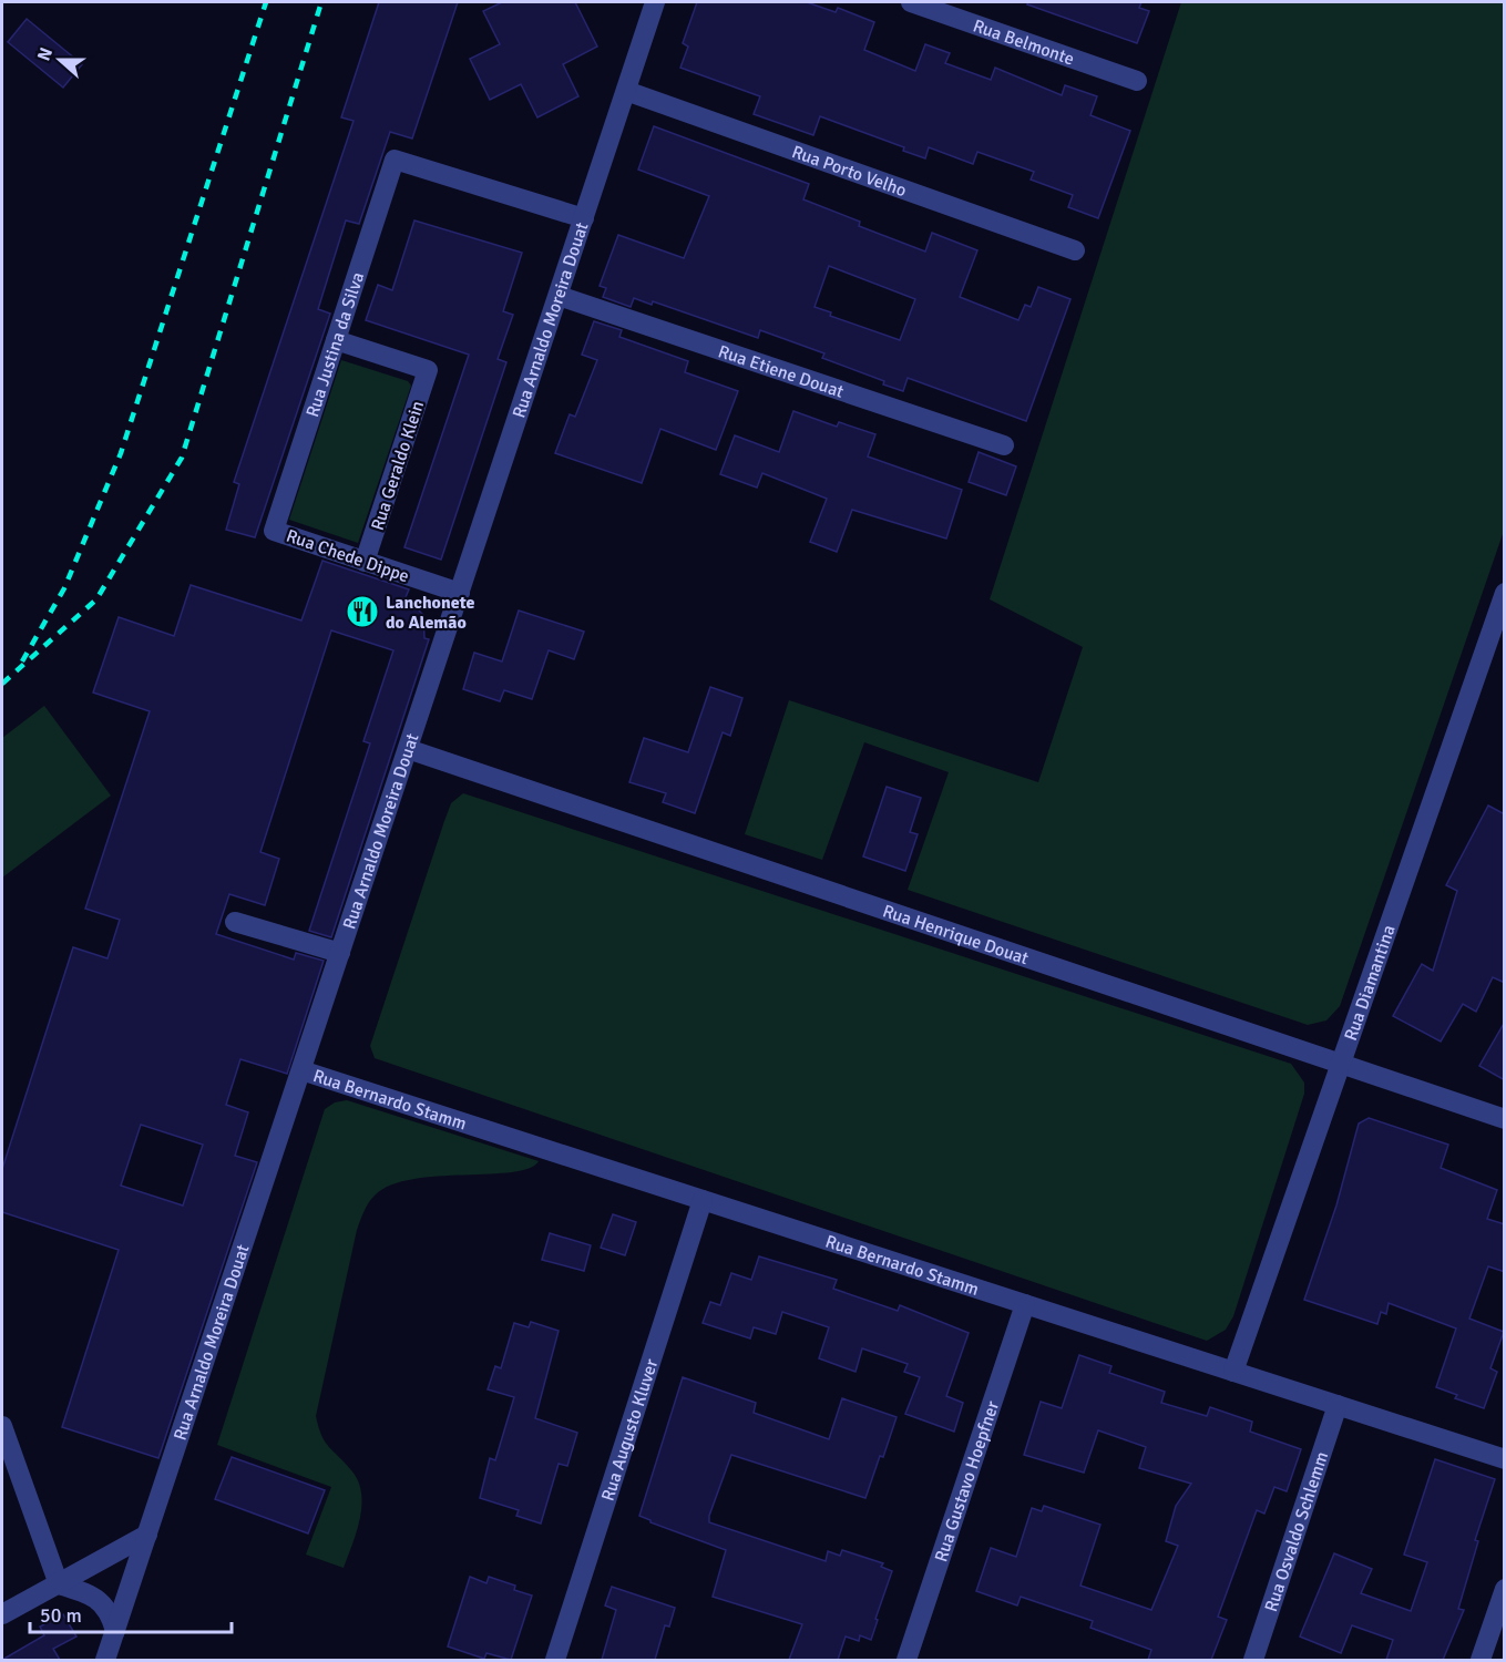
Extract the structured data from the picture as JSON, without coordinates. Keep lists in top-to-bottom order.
{
  "streets": {
    "street": [
      "Rua Belmonte",
      "Rua Porto Velho",
      "Rua Arnaldo Moreira Douat",
      "Rua Justina da Silva",
      "Rua Etiene Douat",
      "Rua Geraldo Klein",
      "Rua Chede Dippe",
      "Rua Henrique Douat",
      "Rua Diamantina",
      "Rua Bernardo Stamm",
      "Rua Augusto Kluver",
      "Rua Gustavo Hoepfner",
      "Rua Osvaldo Schlemm"
    ]
  },
  "crossings": [
    ["Rua Porto Velho", "Rua Arnaldo Moreira Douat"],
    ["Rua Arnaldo Moreira Douat", "Rua Justina da Silva"],
    ["Rua Arnaldo Moreira Douat", "Rua Etiene Douat"],
    ["Rua Arnaldo Moreira Douat", "Rua Chede Dippe"],
    ["Rua Arnaldo Moreira Douat", "Rua Henrique Douat"],
    ["Rua Arnaldo Moreira Douat", "Rua Bernardo Stamm"],
    ["Rua Justina da Silva", "Rua Geraldo Klein"],
    ["Rua Justina da Silva", "Rua Chede Dippe"],
    ["Rua Geraldo Klein", "Rua Chede Dippe"],
    ["Rua Henrique Douat", "Rua Diamantina"],
    ["Rua Diamantina", "Rua Bernardo Stamm"],
    ["Rua Bernardo Stamm", "Rua Augusto Kluver"],
    ["Rua Bernardo Stamm", "Rua Gustavo Hoepfner"],
    ["Rua Bernardo Stamm", "Rua Osvaldo Schlemm"]
  ],
  "places": {
    "restaurant": ["Lanchonete do Alemão"]
  },
  "scale_bar": "50 m",
  "north": "left"
}
